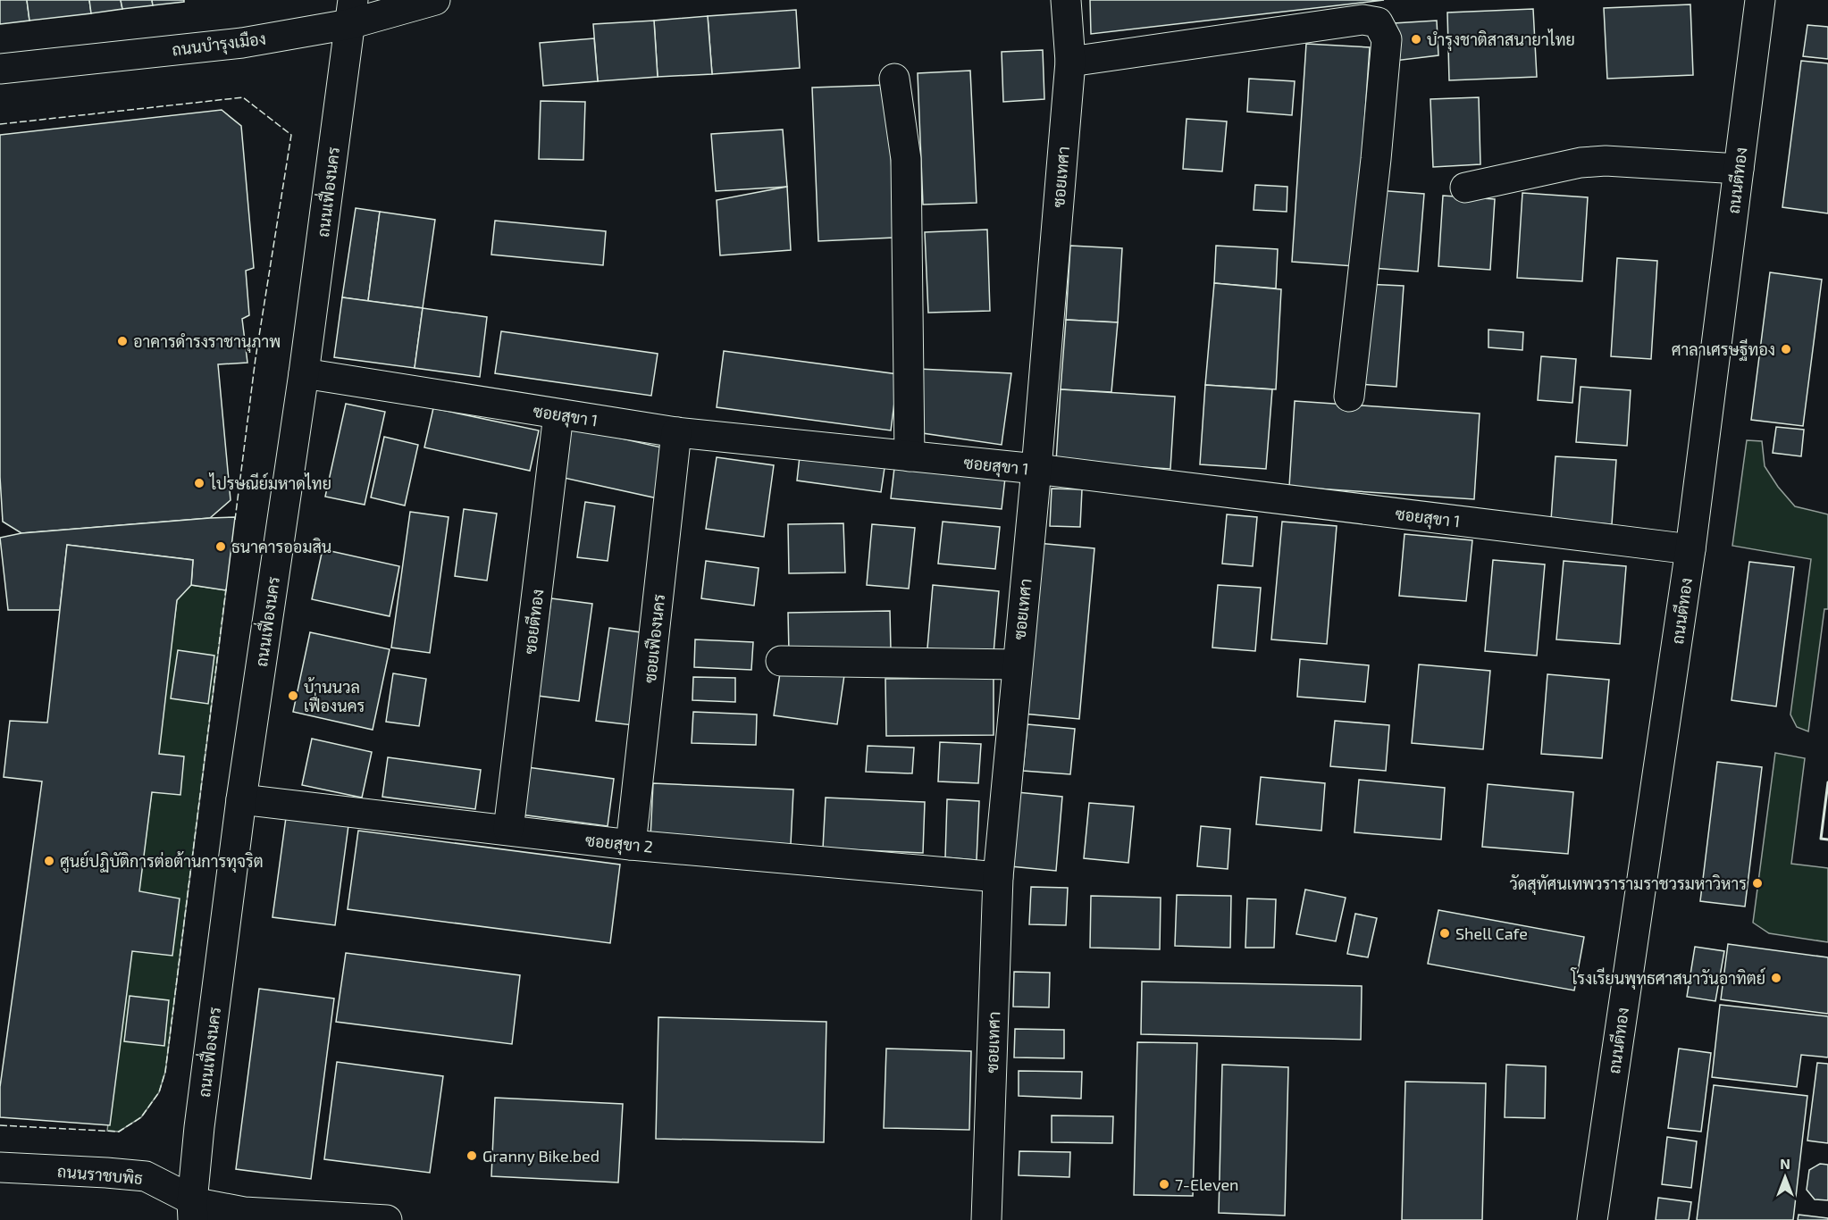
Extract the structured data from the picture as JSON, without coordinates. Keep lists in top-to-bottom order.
{
  "streets": {
    "street": [
      "ถนนบำรุงเมือง",
      "ซอยเทศา",
      "ถนนตีทอง",
      "ถนนเฟื่องนคร",
      "ซอยสุขา 1",
      "ซอยตีทอง",
      "ซอยเฟืองนคร",
      "ซอยสุขา 2",
      "ถนนราชบพิธ"
    ]
  },
  "crossings": [
    ["ถนนบำรุงเมือง", "ถนนเฟื่องนคร"],
    ["ซอยเทศา", "ซอยสุขา 1"],
    ["ซอยเทศา", "ซอยสุขา 2"],
    ["ถนนตีทอง", "ซอยสุขา 1"],
    ["ถนนเฟื่องนคร", "ซอยสุขา 1"],
    ["ถนนเฟื่องนคร", "ซอยสุขา 2"],
    ["ถนนเฟื่องนคร", "ถนนราชบพิธ"],
    ["ซอยสุขา 1", "ซอยตีทอง"],
    ["ซอยสุขา 1", "ซอยเฟืองนคร"],
    ["ซอยตีทอง", "ซอยสุขา 2"],
    ["ซอยเฟืองนคร", "ซอยสุขา 2"]
  ],
  "places": [
    "บำรุงชาติสาสนายาไทย",
    "อาคารดำรงราชานุภาพ",
    "ศาลาเศรษฐีทอง",
    "ไปรษณีย์มหาดไทย",
    "ธนาคารออมสิน",
    "บ้านนวล เฟื่องนคร",
    "ศูนย์ปฏิบัติการต่อต้านการทุจริต",
    "วัดสุทัศนเทพวรารามราชวรมหาวิหาร",
    "Shell Cafe",
    "โรงเรียนพุทธศาสนาวันอาทิตย์",
    "Granny Bike.bed",
    "7-Eleven"
  ],
  "north": "top"
}
